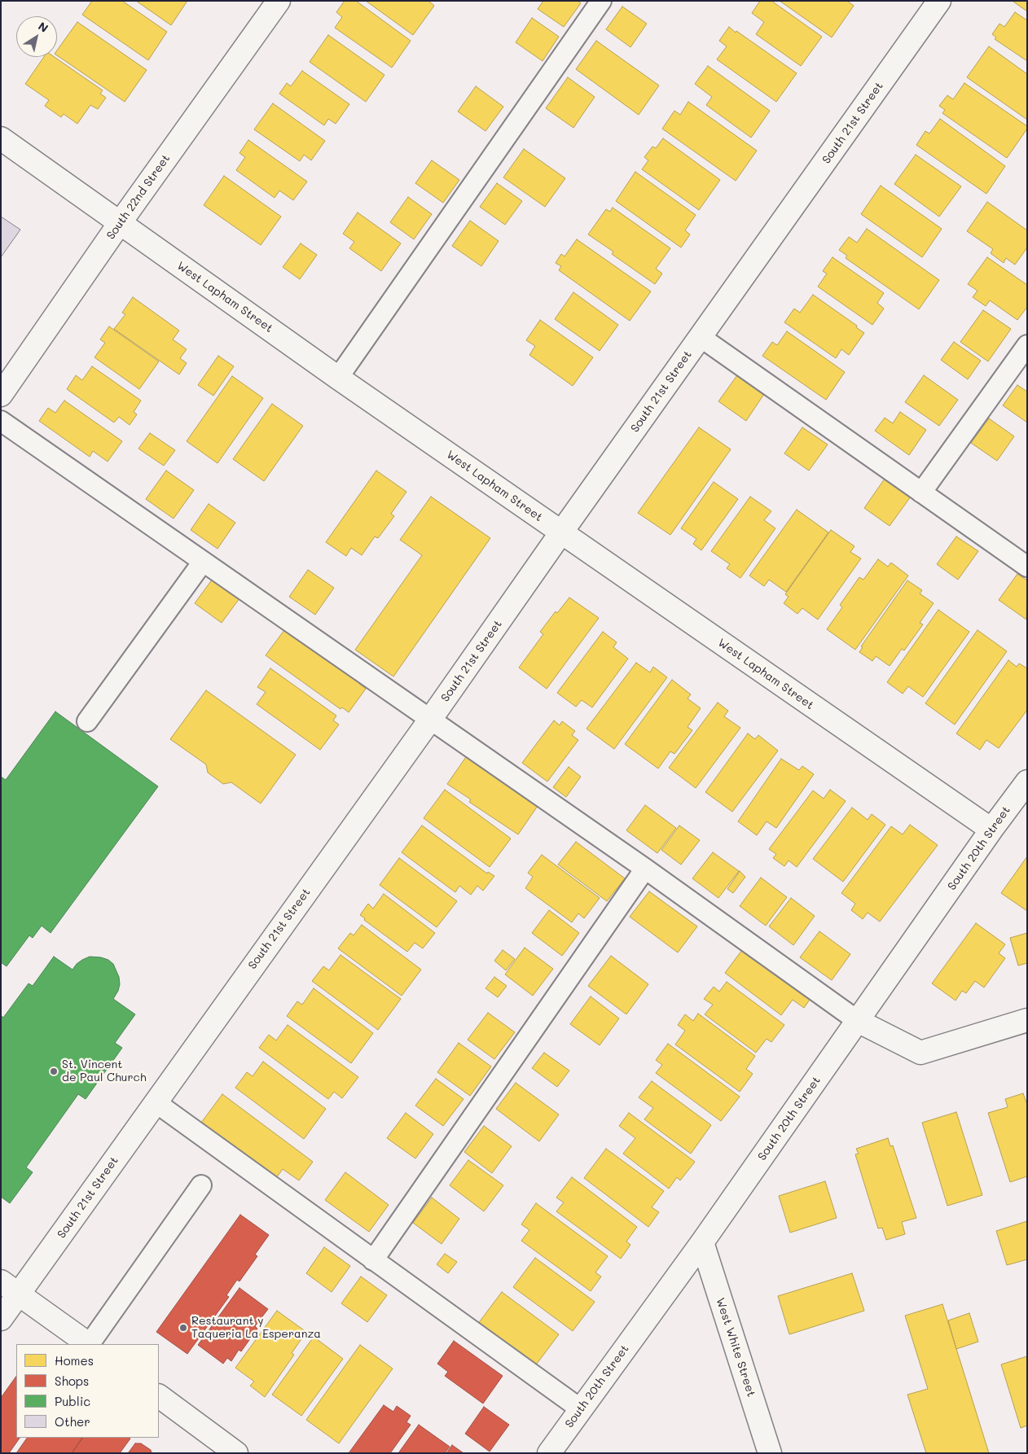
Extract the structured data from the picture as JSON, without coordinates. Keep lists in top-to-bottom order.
{
  "streets": {
    "street": [
      "South 21st Street",
      "South 22nd Street",
      "West Lapham Street",
      "South 20th Street",
      "West White Street"
    ]
  },
  "crossings": [
    ["South 21st Street", "West Lapham Street"],
    ["South 22nd Street", "West Lapham Street"],
    ["West Lapham Street", "South 20th Street"],
    ["South 20th Street", "West White Street"]
  ],
  "places": ["St. Vincent de Paul Church", "Restaurant y Taqueria La Esperanza"],
  "legend": [
    "Homes",
    "Shops",
    "Public",
    "Other"
  ],
  "north": "top right"
}
